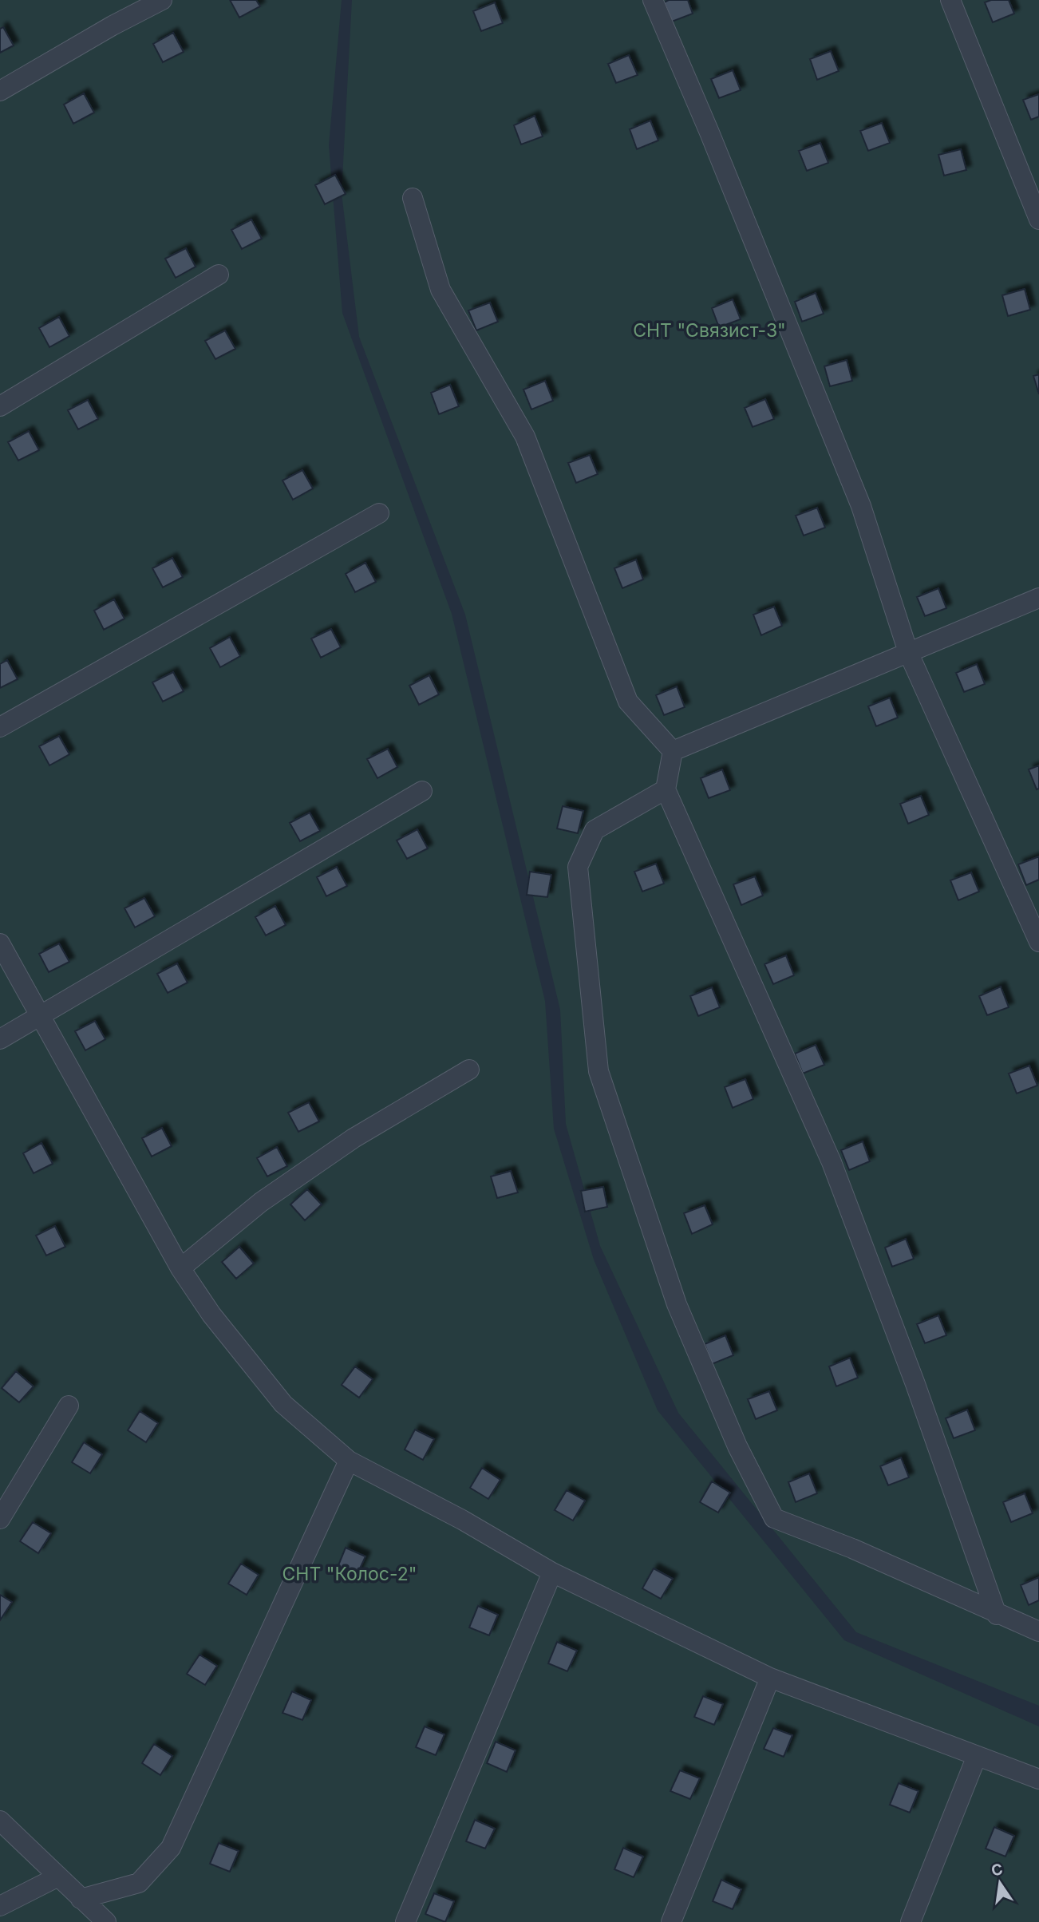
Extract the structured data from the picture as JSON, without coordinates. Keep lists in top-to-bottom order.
{
  "parks": ["СНТ \"Связист-3\"", "СНТ \"Колос-2\""],
  "north": "top"
}
